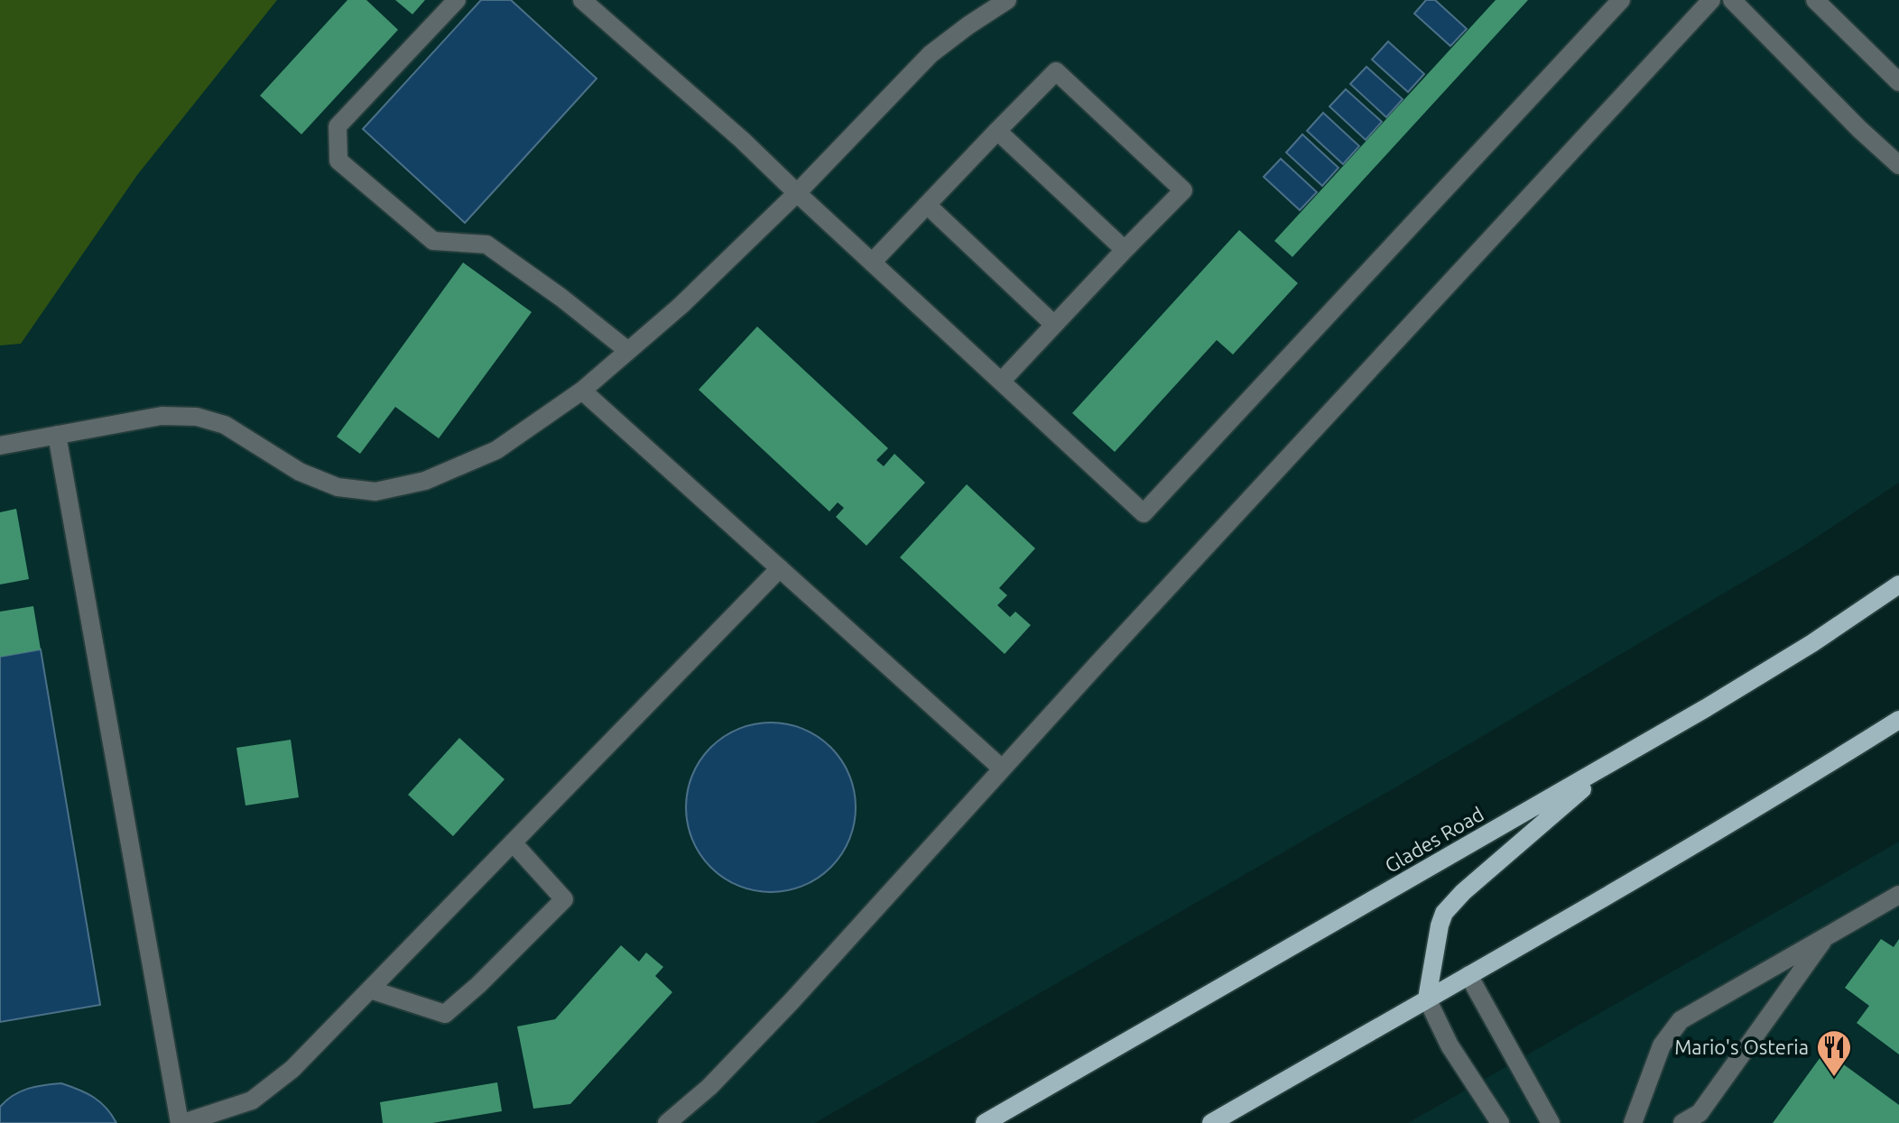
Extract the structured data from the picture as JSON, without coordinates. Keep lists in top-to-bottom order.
{
  "streets": {
    "main road": ["Glades Road"]
  },
  "places": {
    "restaurant": ["Mario's Osteria"]
  }
}
